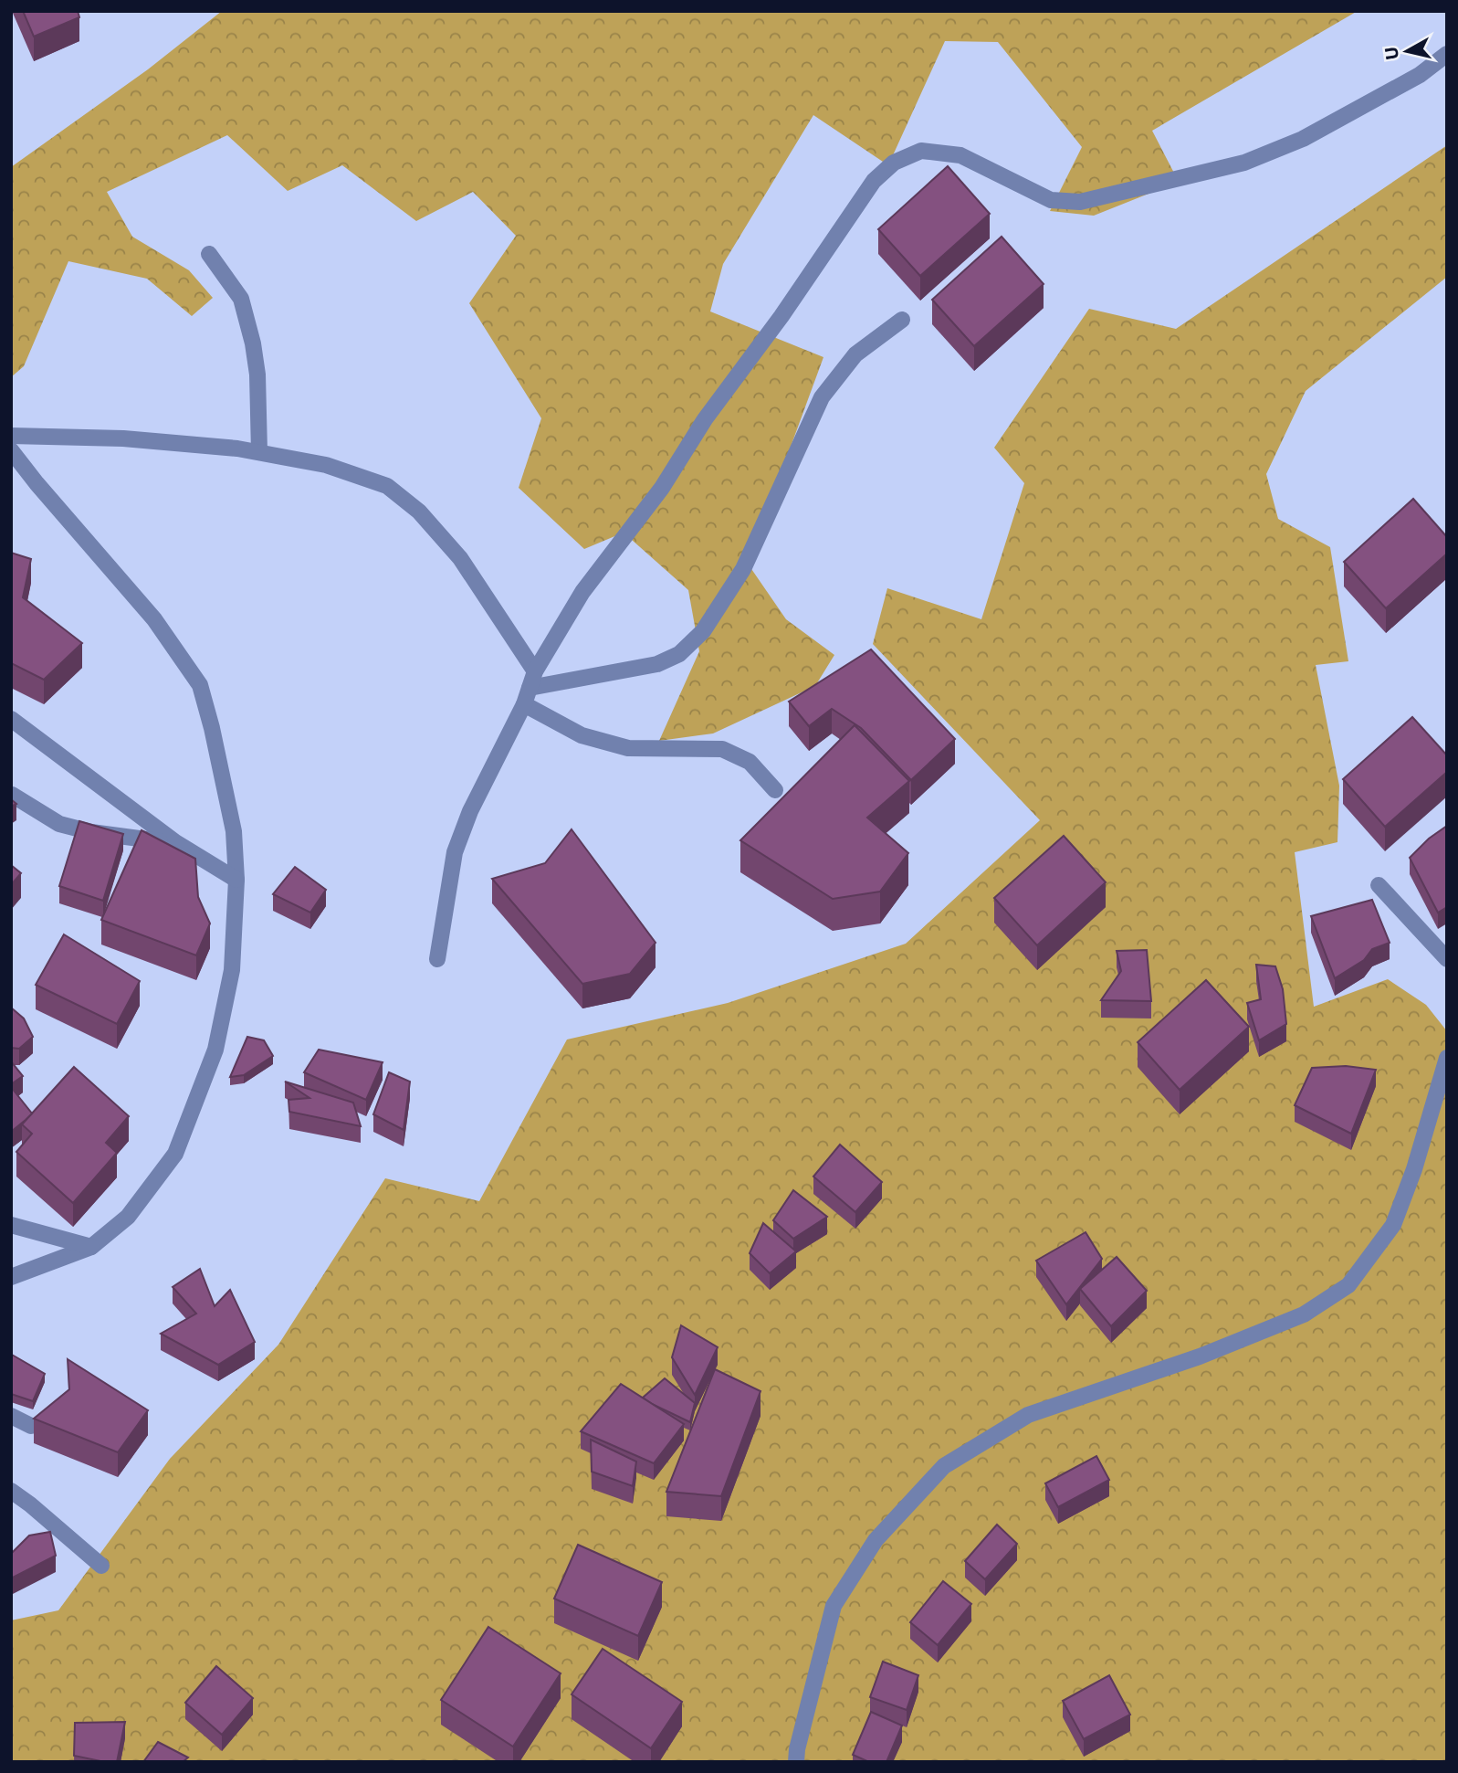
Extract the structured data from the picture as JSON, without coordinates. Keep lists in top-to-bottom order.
{
  "north": "left"
}
